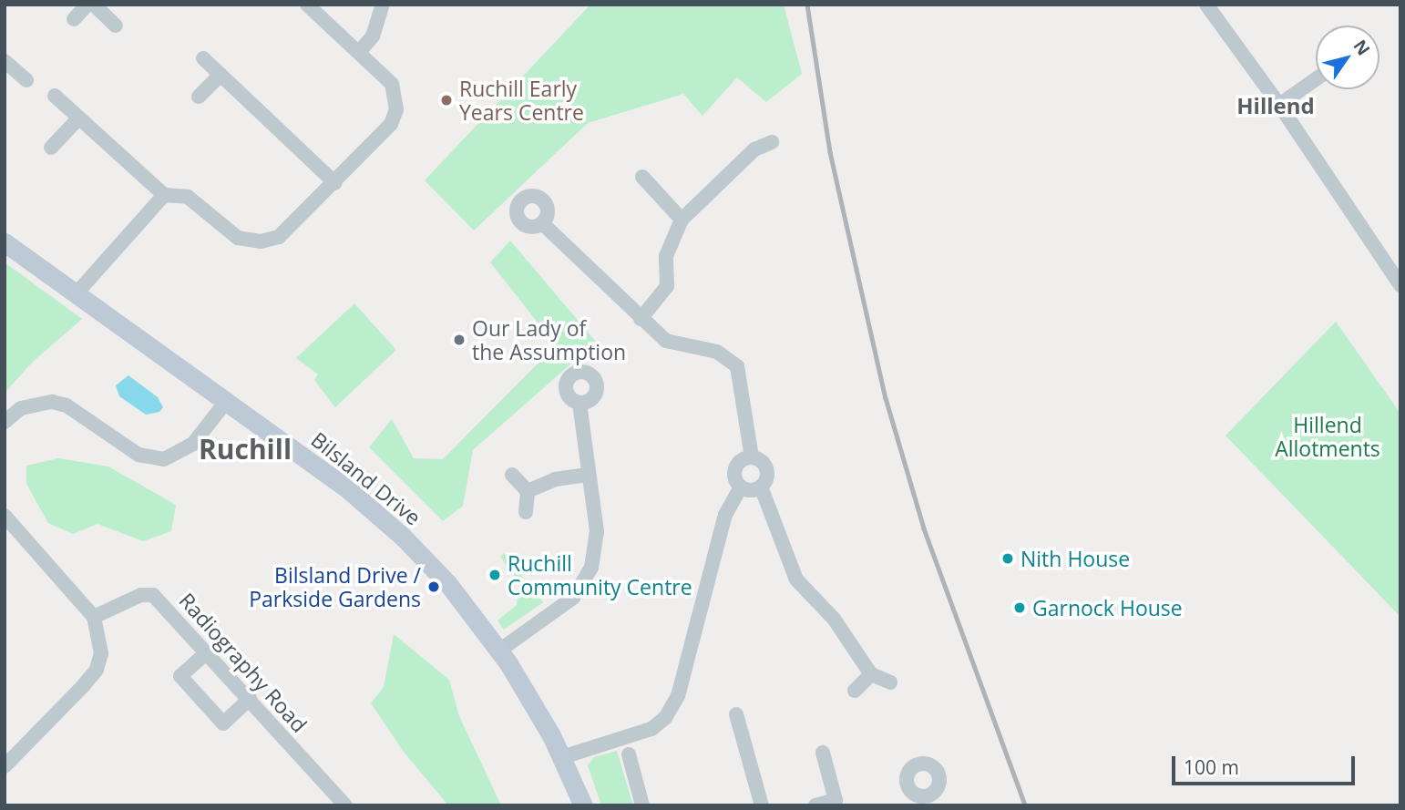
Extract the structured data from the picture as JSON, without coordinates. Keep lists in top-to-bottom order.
{
  "streets": {
    "main road": ["Bilsland Drive"],
    "street": ["Radiography Road"]
  },
  "districts": ["Hillend", "Ruchill"],
  "parks": ["Hillend Allotments"],
  "places": [
    "Ruchill Early Years Centre",
    "Our Lady of the Assumption",
    "Nith House",
    "Ruchill Community Centre",
    "Bilsland Drive / Parkside Gardens",
    "Garnock House"
  ],
  "scale_bar": "100 m",
  "north": "top right"
}
